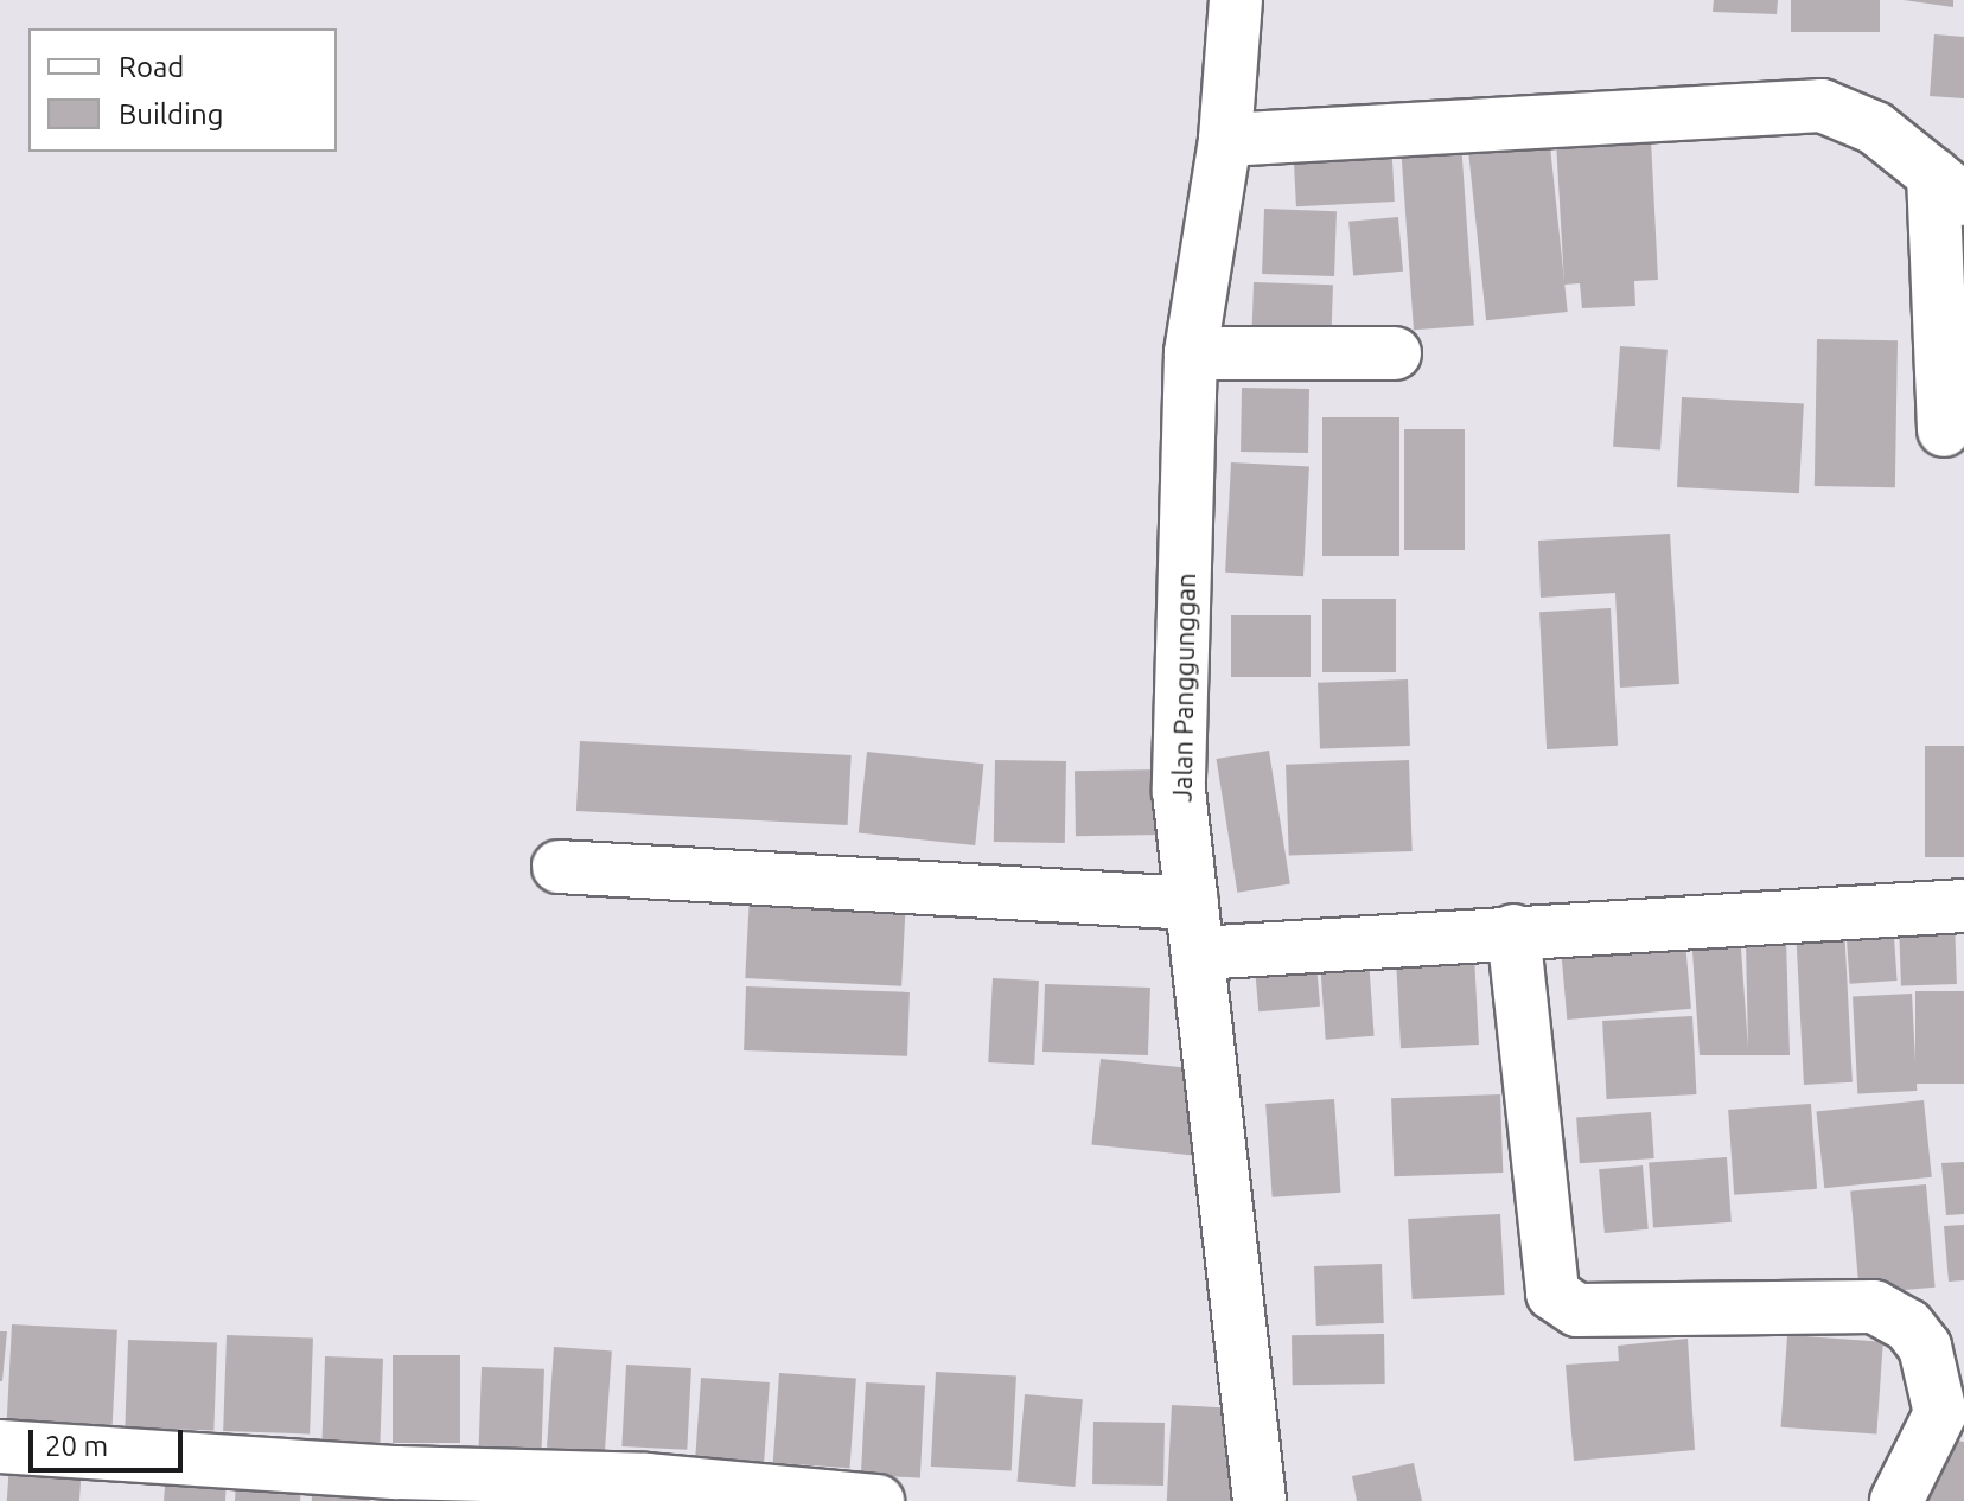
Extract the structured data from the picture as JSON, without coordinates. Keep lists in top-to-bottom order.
{
  "streets": {
    "street": ["Jalan Panggunggan"]
  },
  "legend": ["Road", "Building"],
  "scale_bar": "20 m"
}
